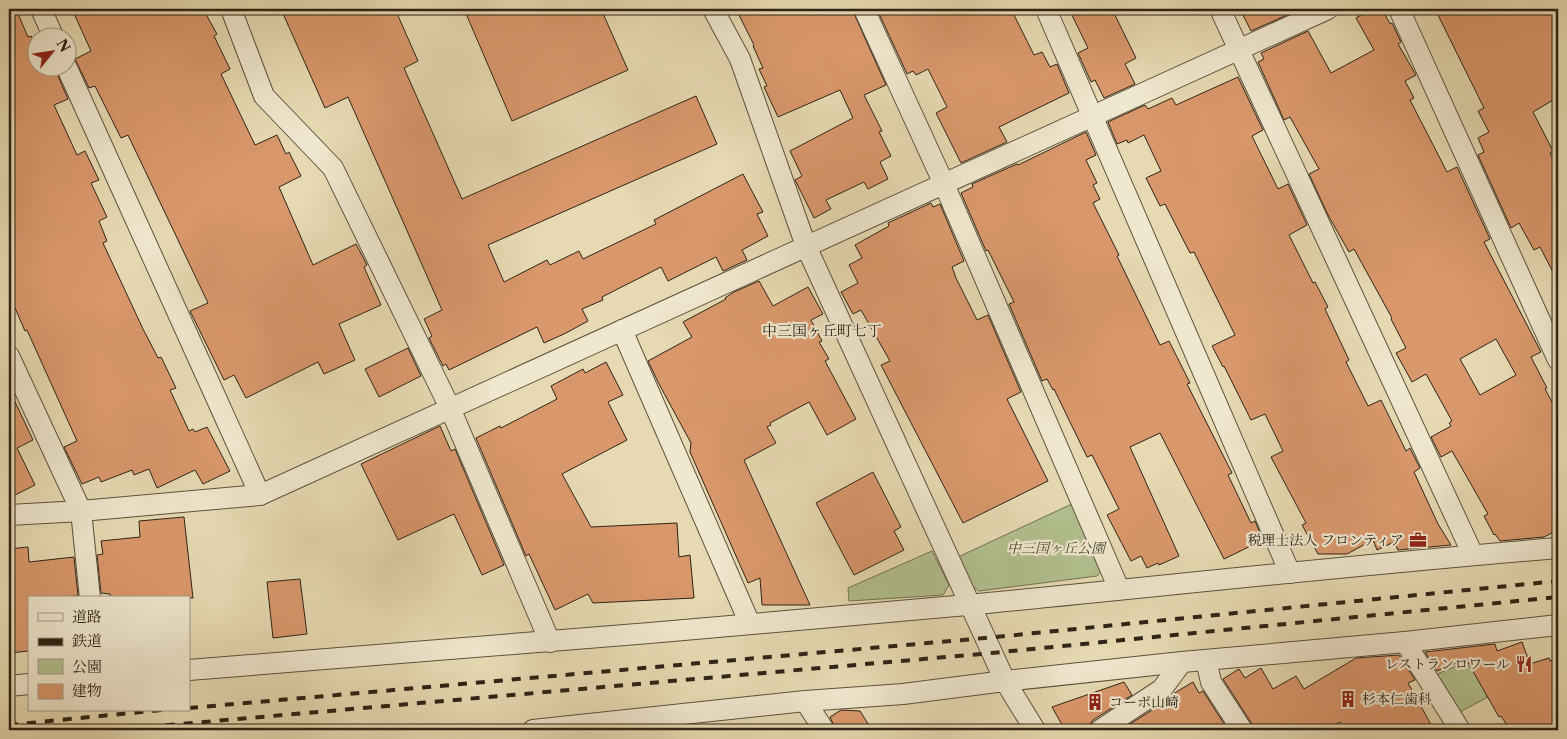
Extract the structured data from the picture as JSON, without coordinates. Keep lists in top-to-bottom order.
{
  "districts": ["中三国ヶ丘町七丁"],
  "parks": ["中三国ヶ丘公園"],
  "places": {
    "office": ["税理士法人 フロンティア"],
    "restaurant": ["レストランロワール"],
    "building": ["杉本仁歯科", "コーポ山崎"]
  },
  "legend": [
    "道路",
    "鉄道",
    "公園",
    "建物"
  ],
  "north": "top right"
}
